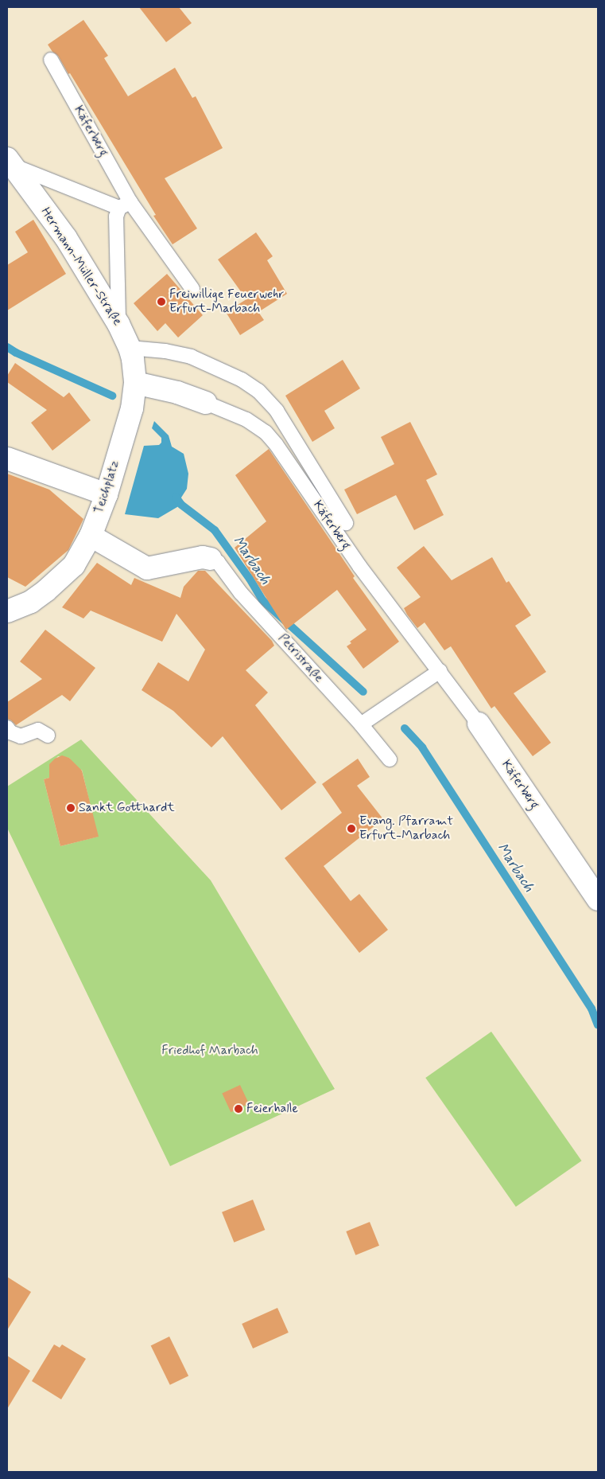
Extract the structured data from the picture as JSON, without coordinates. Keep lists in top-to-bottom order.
{
  "streets": {
    "street": ["Käferberg", "Hermann-Müller-Straße", "Teichplatz"],
    "lane": ["Petristraße"]
  },
  "crossings": [
    ["Käferberg", "Hermann-Müller-Straße"],
    ["Hermann-Müller-Straße", "Teichplatz"]
  ],
  "water": ["Marbach"],
  "parks": ["Friedhof Marbach"],
  "places": [
    "Freiwillige Feuerwehr Erfurt-Marbach",
    "Sankt Gotthardt",
    "Evang. Pfarramt Erfurt-Marbach",
    "Feierhalle"
  ]
}
